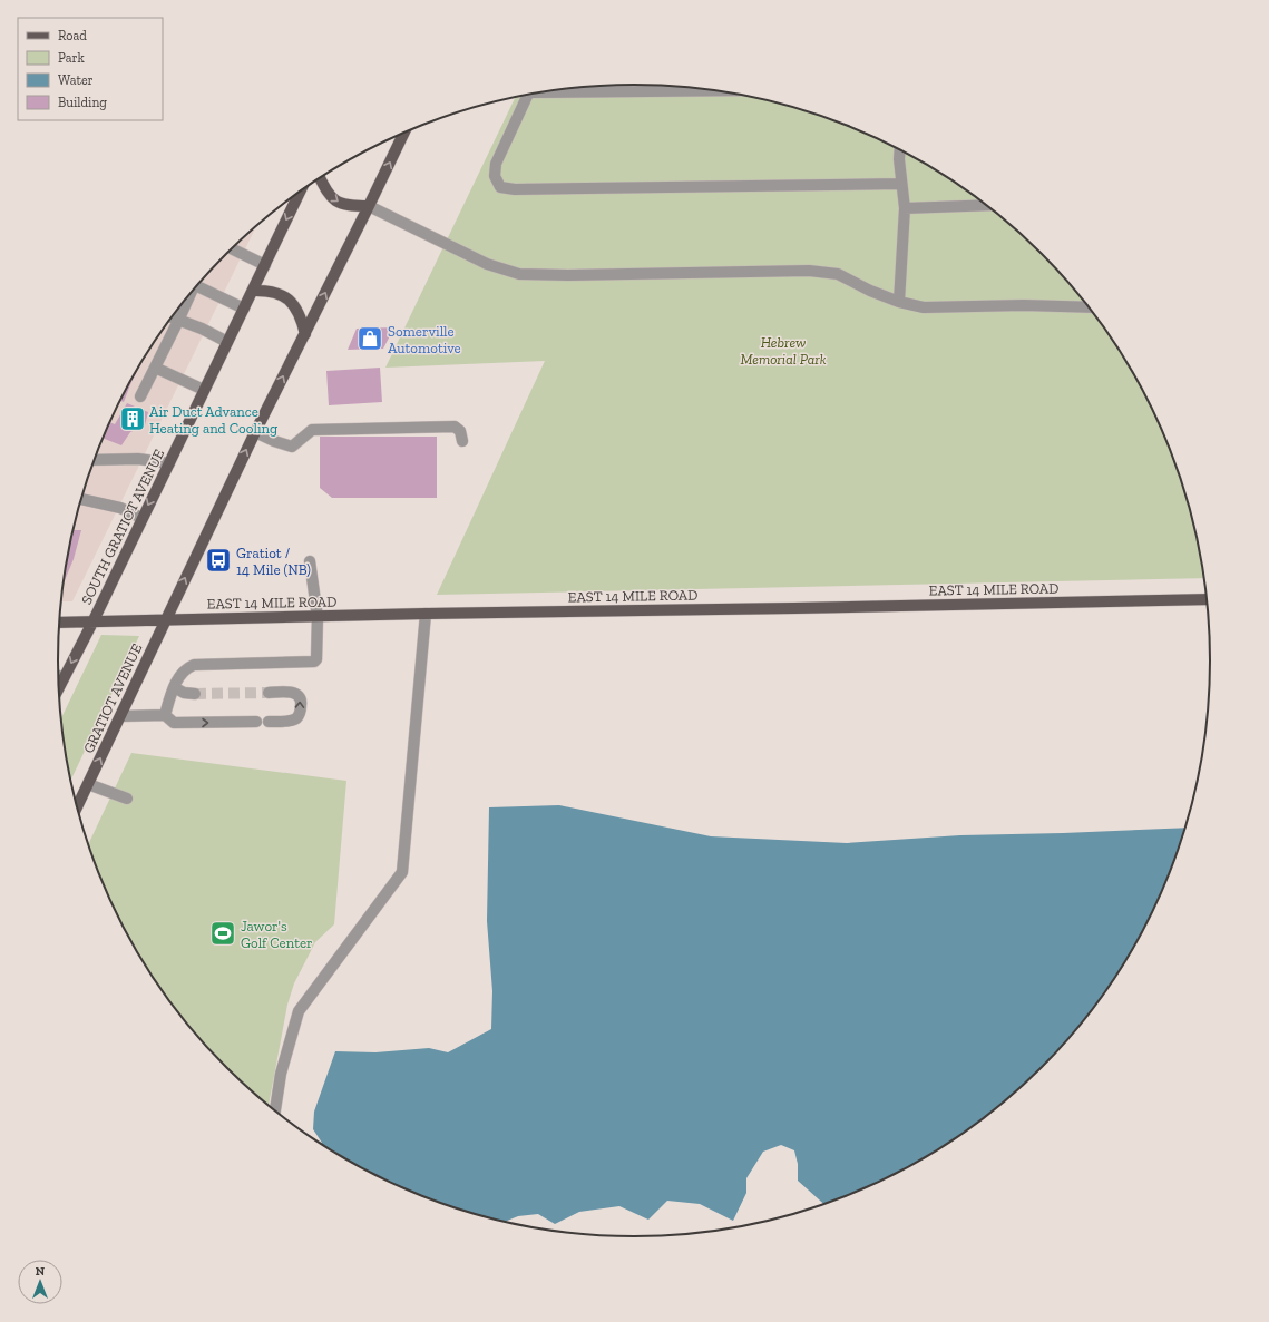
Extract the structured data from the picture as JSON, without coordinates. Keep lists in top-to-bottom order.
{
  "streets": {
    "main road": ["SOUTH GRATIOT AVENUE", "EAST 14 MILE ROAD", "GRATIOT AVENUE"]
  },
  "crossings": [
    ["SOUTH GRATIOT AVENUE", "EAST 14 MILE ROAD"],
    ["EAST 14 MILE ROAD", "GRATIOT AVENUE"]
  ],
  "one_way": ["GRATIOT AVENUE"],
  "parks": ["Hebrew Memorial Park"],
  "places": {
    "shop": ["Somerville Automotive"],
    "building": ["Air Duct Advance Heating and Cooling"],
    "bus stop": ["Gratiot / 14 Mile (NB)"],
    "sports": ["Jawor's Golf Center"]
  },
  "legend": [
    "Road",
    "Park",
    "Water",
    "Building"
  ],
  "north": "top"
}
